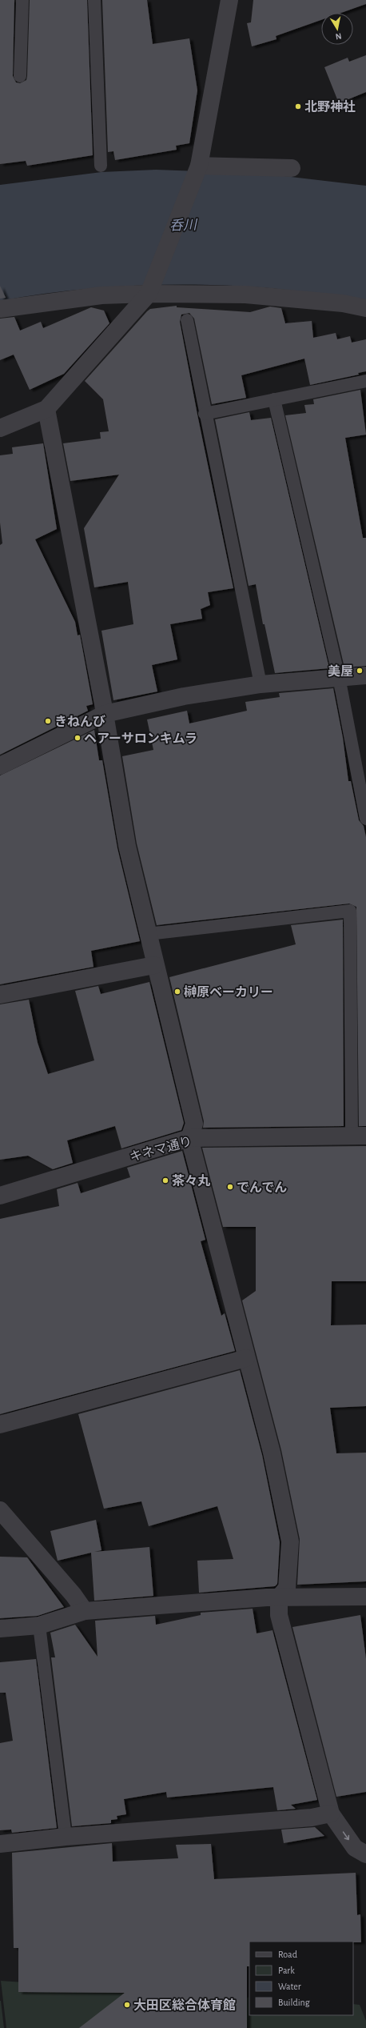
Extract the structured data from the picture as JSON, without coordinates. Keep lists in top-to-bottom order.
{
  "streets": {
    "street": ["キネマ通り"]
  },
  "water": ["呑川"],
  "places": [
    "北野神社",
    "美屋",
    "きねんび",
    "ヘアーサロンキムラ",
    "榊原ベーカリー",
    "茶々丸",
    "でんでん",
    "大田区総合体育館"
  ],
  "legend": [
    "Road",
    "Park",
    "Water",
    "Building"
  ],
  "north": "bottom"
}
